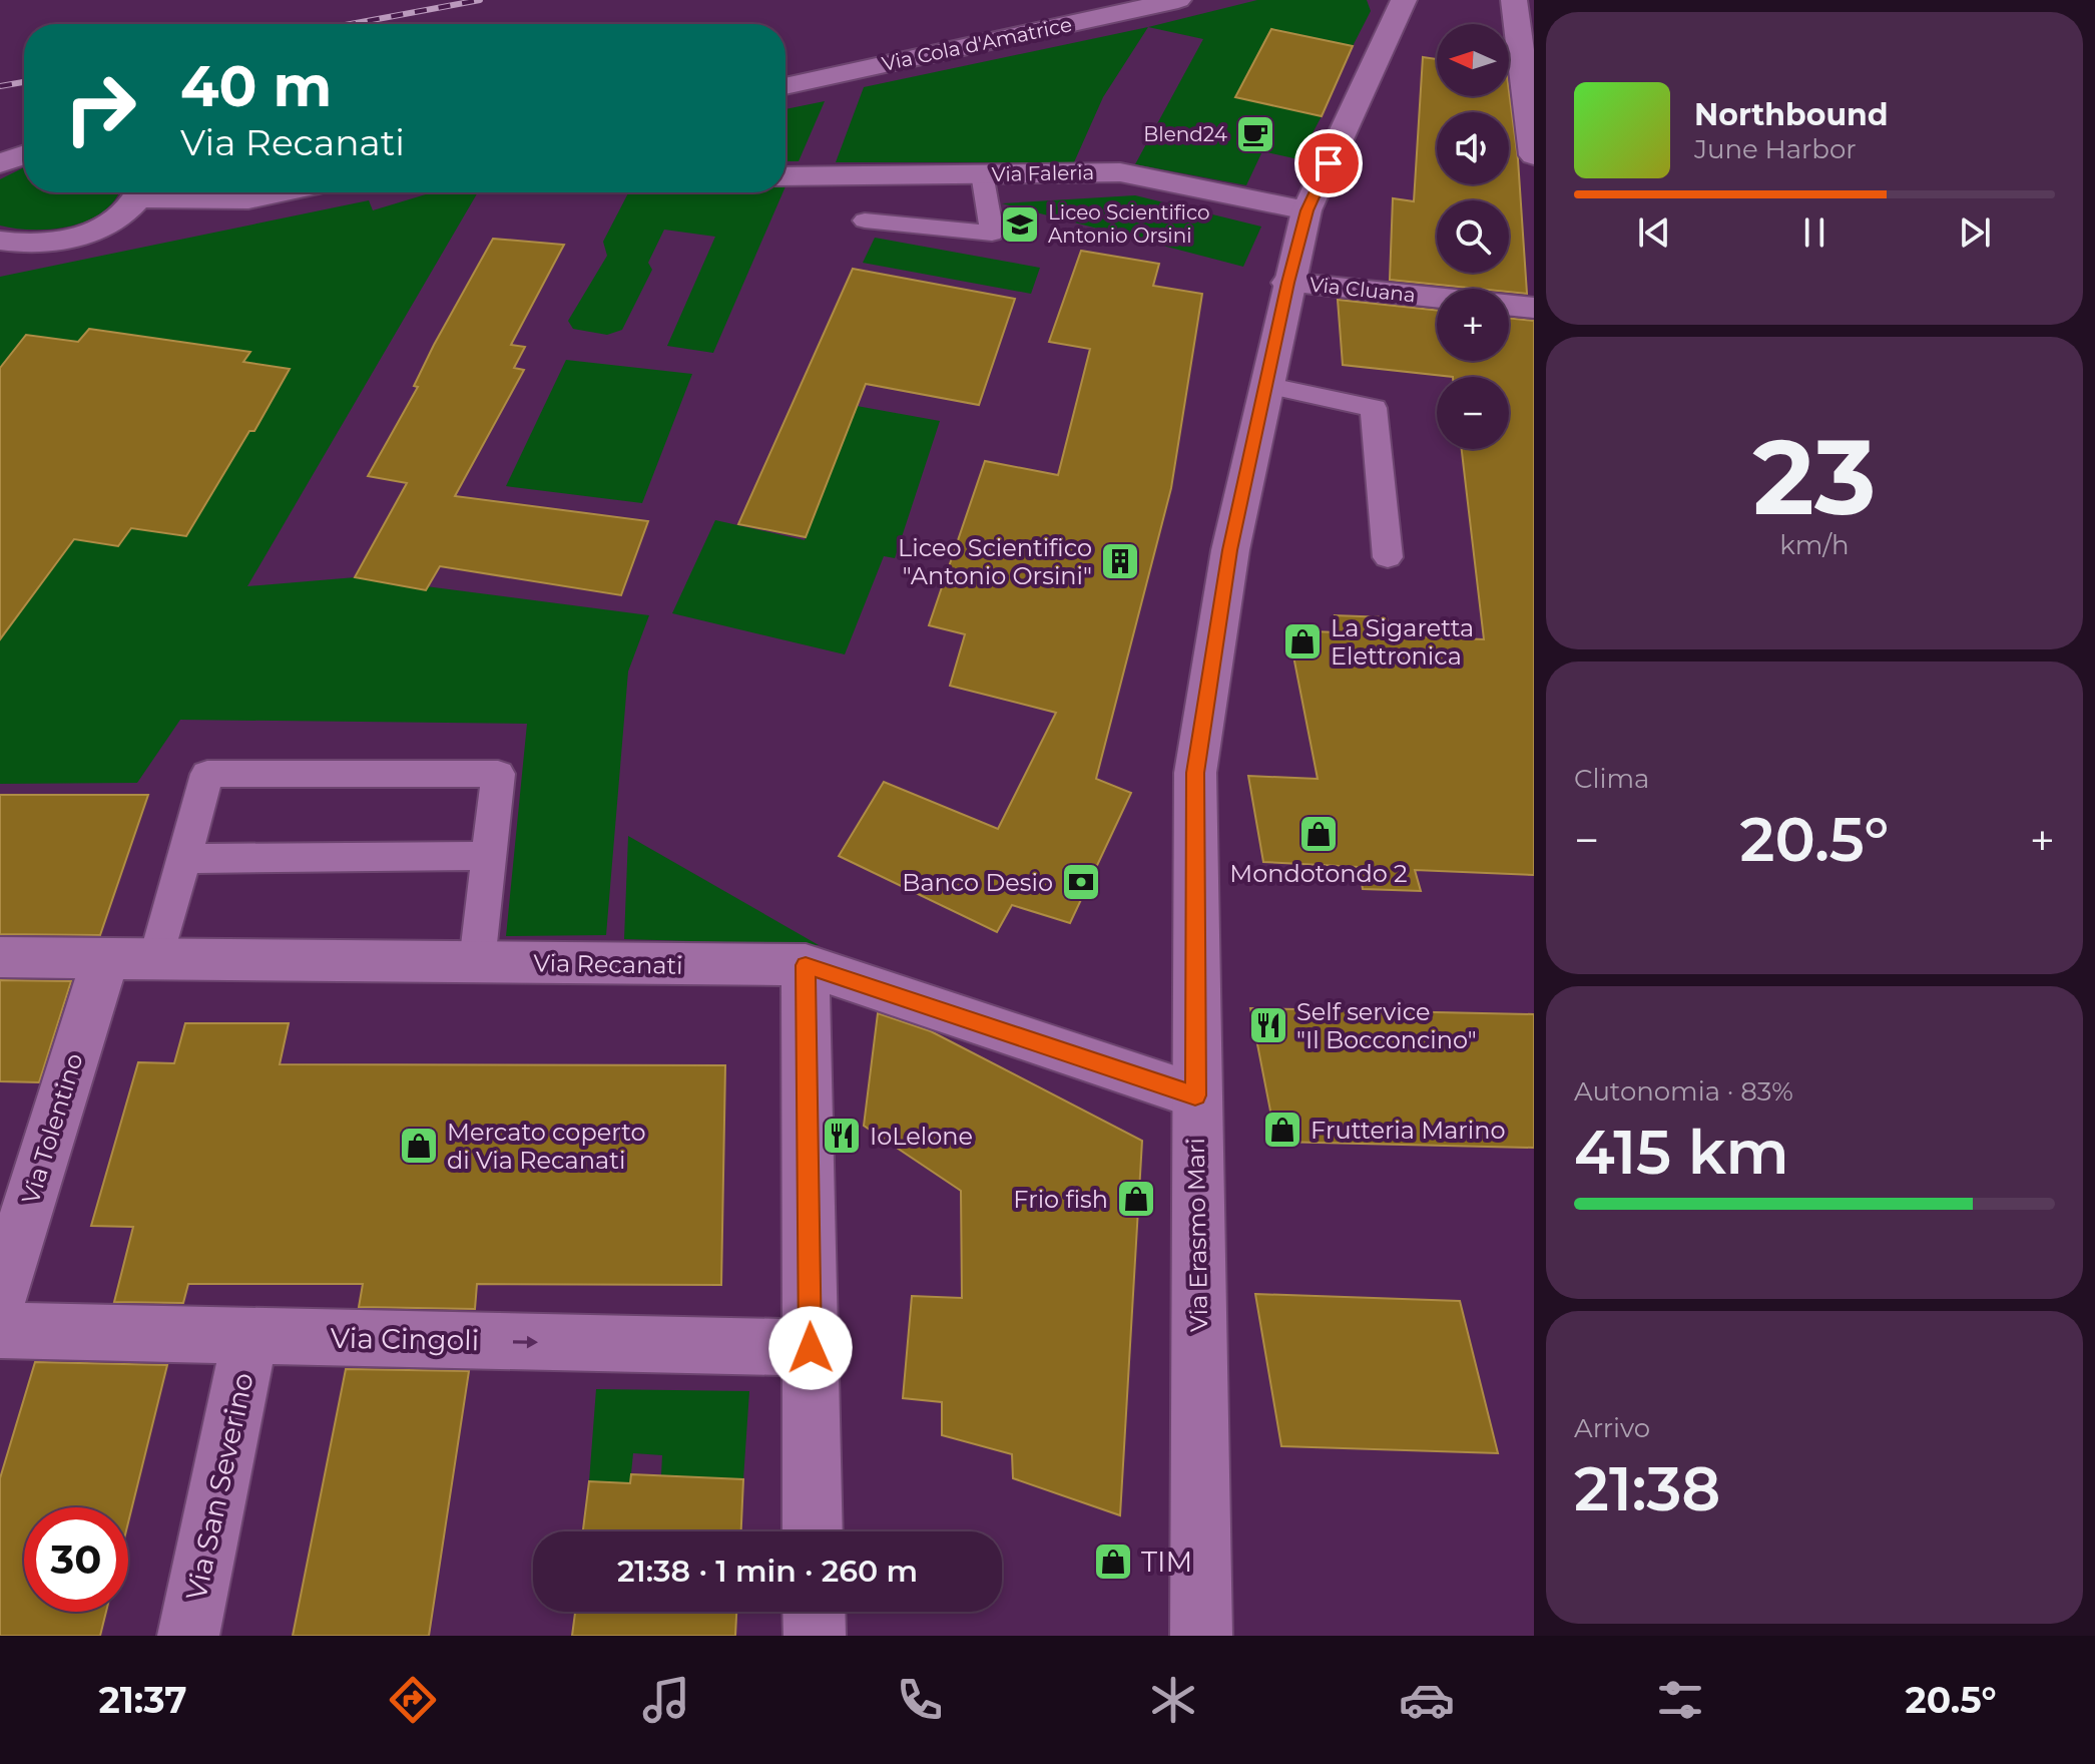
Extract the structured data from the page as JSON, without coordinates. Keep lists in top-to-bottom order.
{
  "streets": {
    "street": [
      "Via Cola d'Amatrice",
      "Via Faleria",
      "Via Cluana",
      "Via Recanati",
      "Via Tolentino",
      "Via Erasmo Mari",
      "Via Cingoli",
      "Via San Severino"
    ]
  },
  "crossings": [
    ["Via Faleria", "Via Erasmo Mari"],
    ["Via Cluana", "Via Erasmo Mari"],
    ["Via Recanati", "Via Tolentino"],
    ["Via Recanati", "Via Erasmo Mari"],
    ["Via Cingoli", "Via San Severino"]
  ],
  "one_way": ["Via Cingoli"],
  "places": {
    "cafe": ["Blend24"],
    "school or university": ["Liceo Scientifico Antonio Orsini"],
    "building": ["Liceo Scientifico \"Antonio Orsini\""],
    "shop": [
      "La Sigaretta Elettronica",
      "Mondotondo 2",
      "Frutteria Marino",
      "Mercato coperto di Via Recanati",
      "Frio fish",
      "TIM"
    ],
    "bank": ["Banco Desio"],
    "restaurant": ["Self service \"Il Bocconcino\"", "IoLelone"]
  },
  "north": "left",
  "page": {
    "map_buttons": ["+", "−"],
    "turn": ["40 m", "Via Recanati"],
    "song": ["Northbound", "June Harbor"],
    "tile": [
      ["23", "km/h"],
      "Clima",
      ["Autonomia · 83%", "415 km"],
      ["Arrivo", "21:38"]
    ],
    "heat": ["−", "20.5°", "+"],
    "limit": "30",
    "trip": "21:38 · 1 min · 260 m",
    "tabs": ["21:37", "20.5°"]
  }
}
